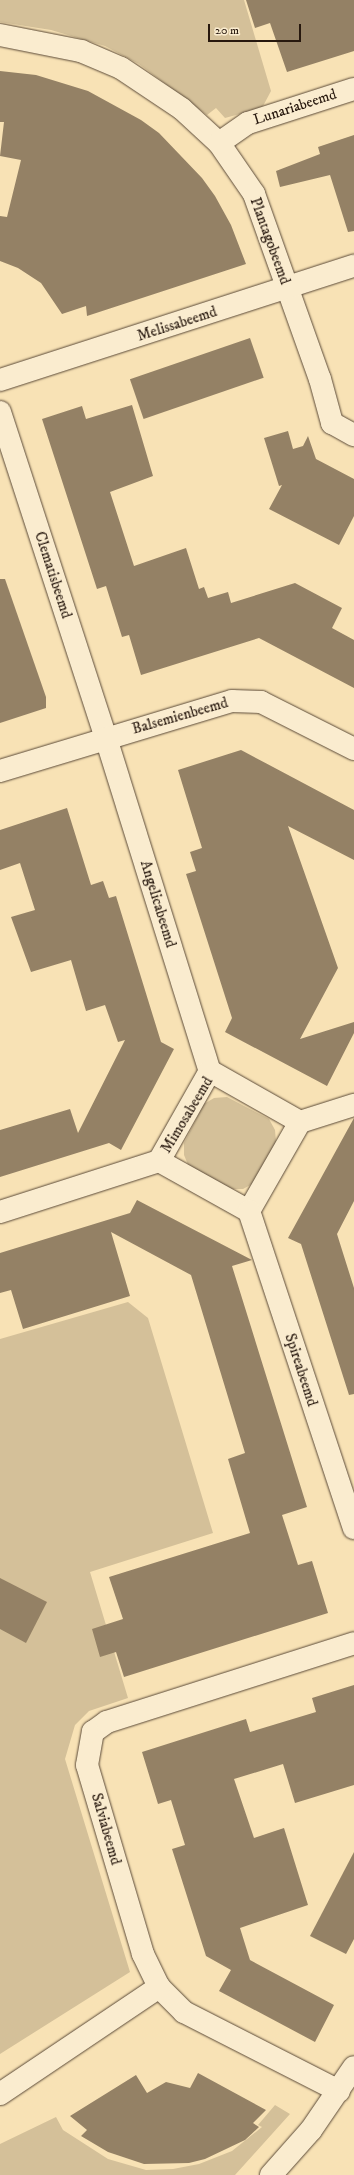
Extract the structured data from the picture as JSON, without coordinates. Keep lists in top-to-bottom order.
{
  "streets": {
    "street": [
      "Lunariabeemd",
      "Plantagobeemd",
      "Melissabeemd",
      "Clematisbeemd",
      "Balsemienbeemd",
      "Angelicabeemd",
      "Mimosabeemd",
      "Spireabeemd",
      "Salviabeemd"
    ]
  },
  "crossings": [
    ["Lunariabeemd", "Plantagobeemd"],
    ["Plantagobeemd", "Melissabeemd"],
    ["Clematisbeemd", "Balsemienbeemd"],
    ["Clematisbeemd", "Angelicabeemd"],
    ["Balsemienbeemd", "Angelicabeemd"],
    ["Angelicabeemd", "Mimosabeemd"],
    ["Mimosabeemd", "Spireabeemd"]
  ],
  "scale_bar": "20 m"
}
